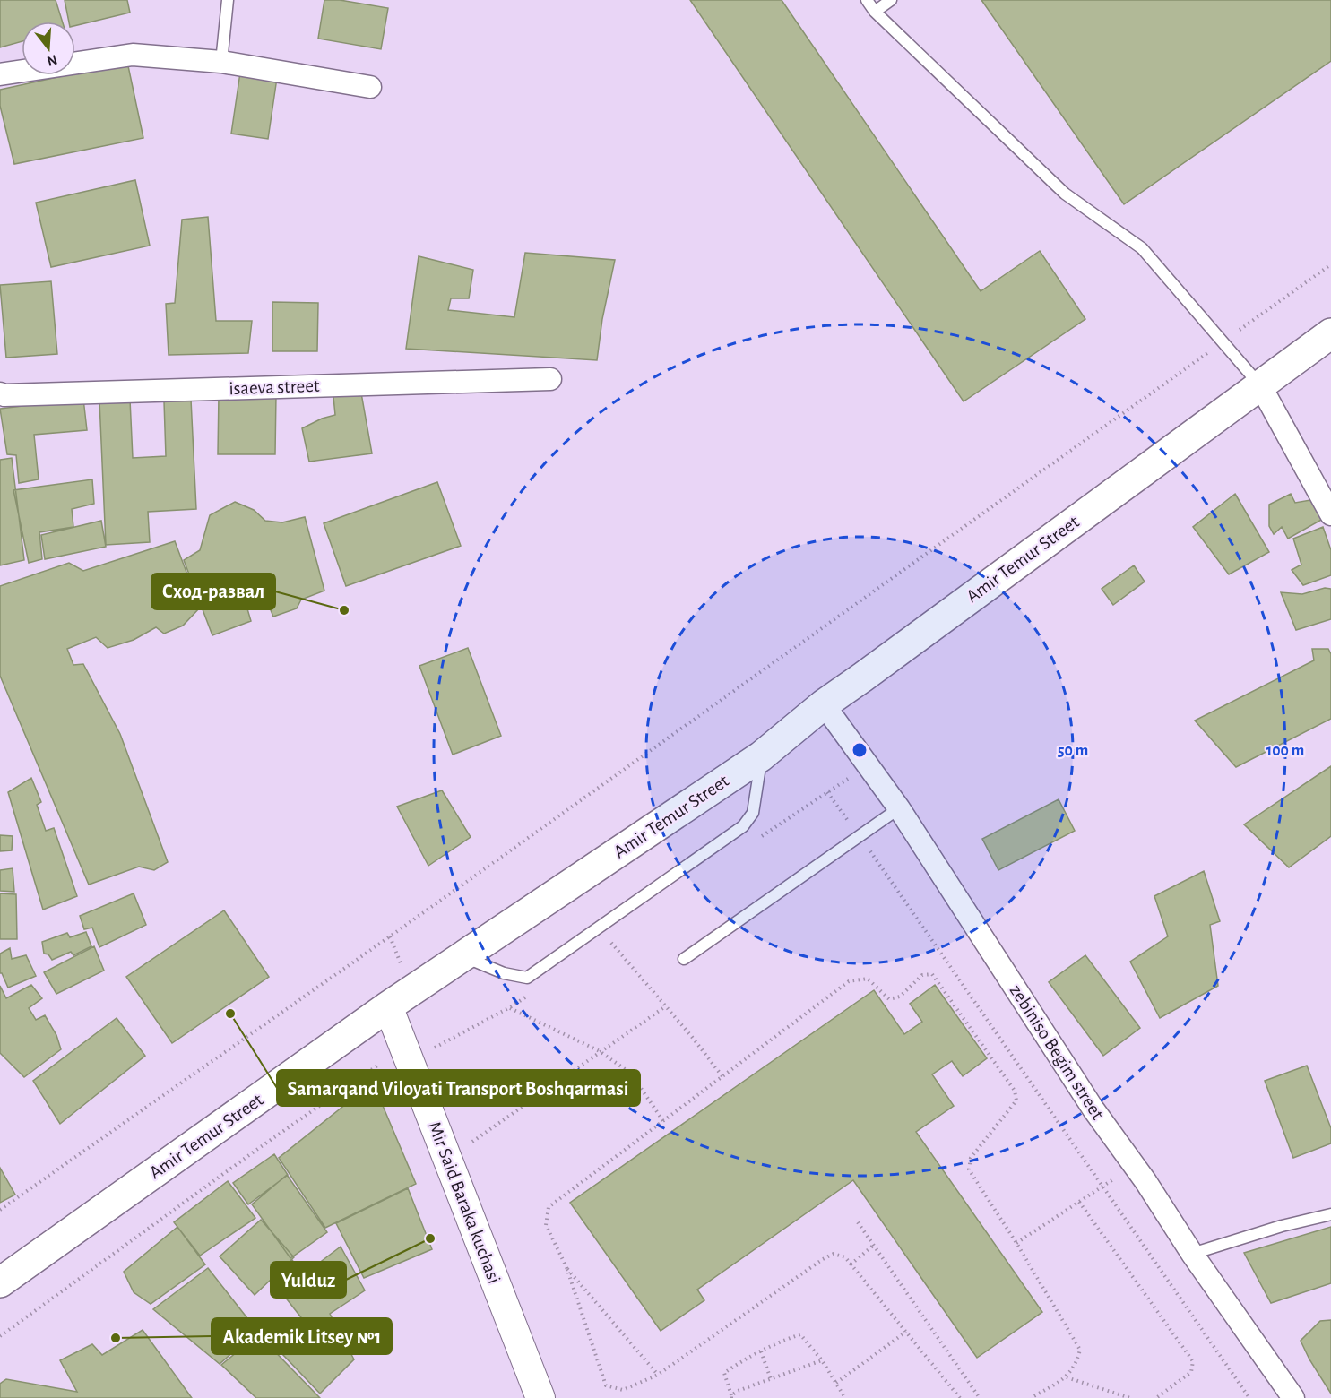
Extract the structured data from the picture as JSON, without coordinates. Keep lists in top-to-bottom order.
{
  "streets": {
    "main road": ["Amir Temur Street"],
    "street": ["isaeva street", "zebiniso Begim street", "Mir Said Baraka kuchasi"]
  },
  "crossings": [
    ["Amir Temur Street", "zebiniso Begim street"],
    ["Amir Temur Street", "Mir Said Baraka kuchasi"]
  ],
  "places": [
    "Сход-развал",
    "Samarqand Viloyati Transport Boshqarmasi",
    "Yulduz",
    "Akademik Litsey №1"
  ],
  "north": "bottom",
  "rings": ["50 m", "100 m"]
}
